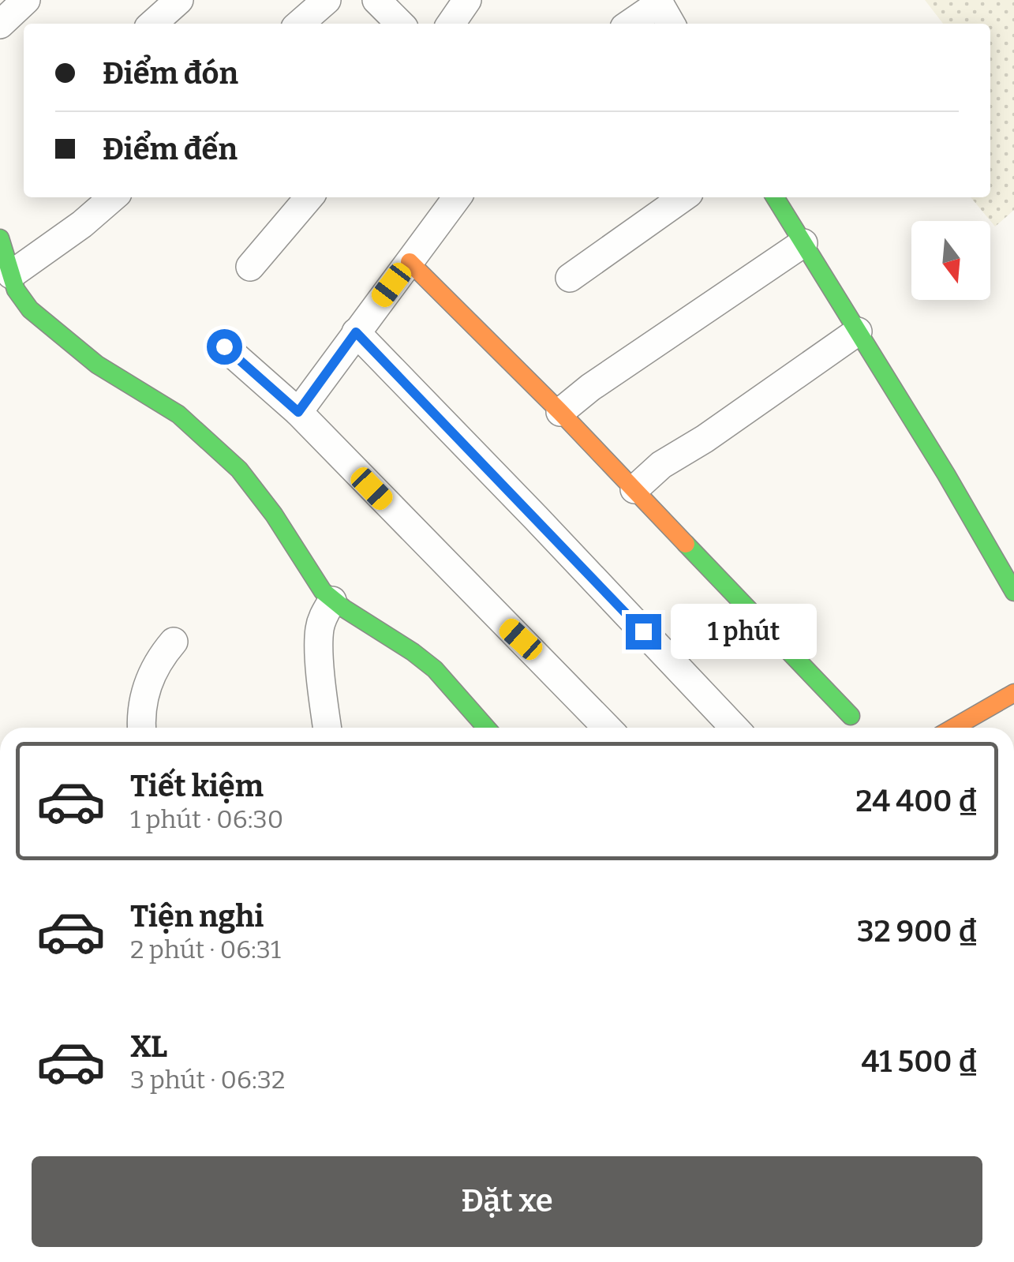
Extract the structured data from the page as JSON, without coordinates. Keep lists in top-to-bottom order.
{
  "north": "bottom",
  "page": {
    "banner": ["Điểm đón", "Điểm đến"],
    "bubble": "1 phút",
    "list": [
      {
        "name": "Tiết kiệm",
        "note": "1 phút · 06:30",
        "value": "24 400 ₫"
      },
      {
        "name": "Tiện nghi",
        "note": "2 phút · 06:31",
        "value": "32 900 ₫"
      },
      {
        "name": "XL",
        "note": "3 phút · 06:32",
        "value": "41 500 ₫"
      }
    ],
    "buttons": "Đặt xe"
  }
}
